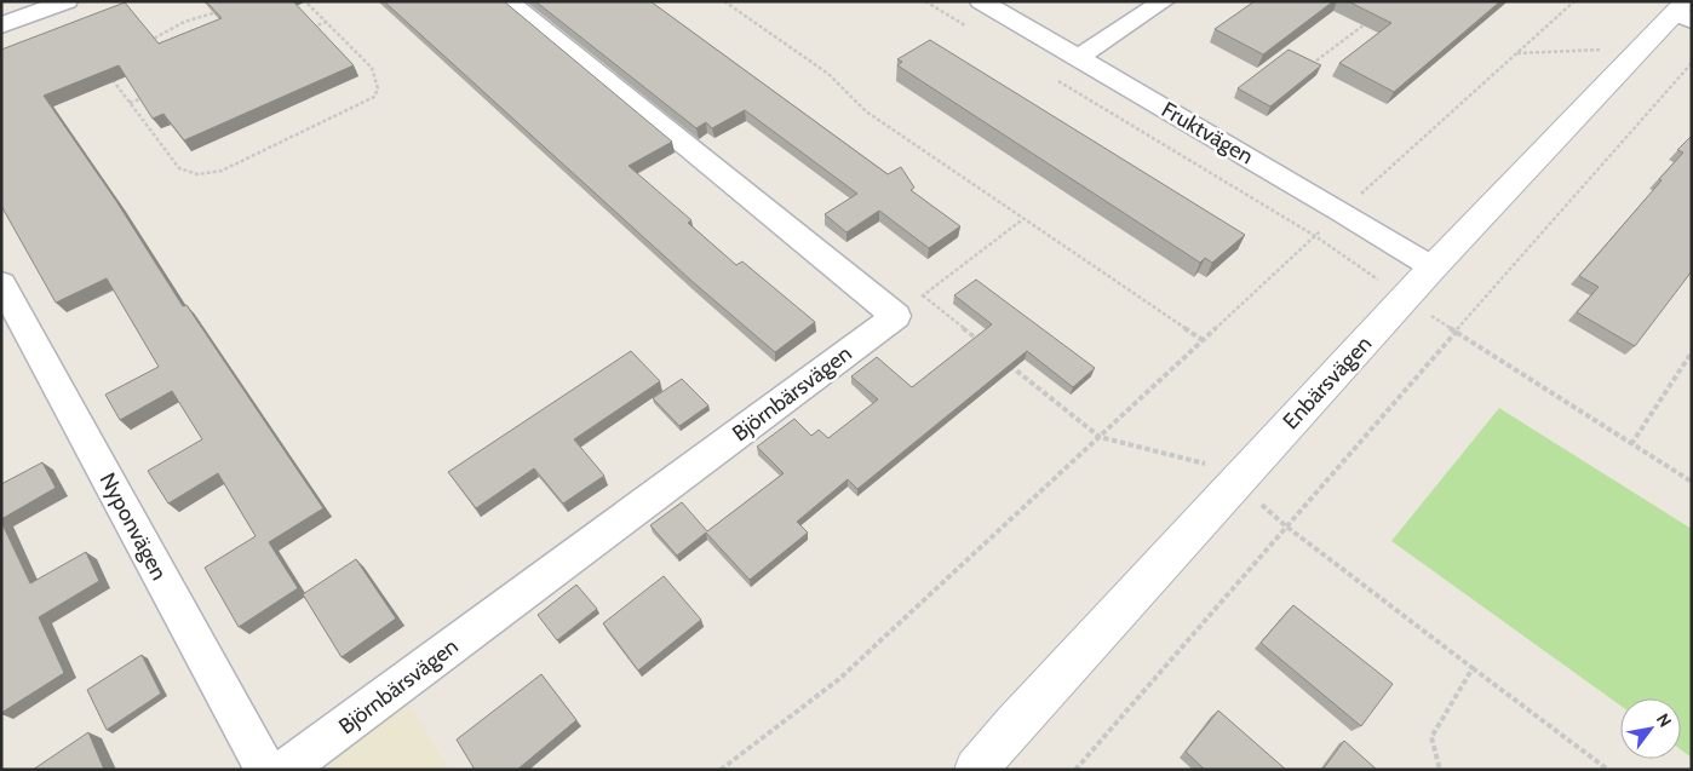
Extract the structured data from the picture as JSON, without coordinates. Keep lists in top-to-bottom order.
{
  "streets": {
    "street": [
      "Fruktvägen",
      "Enbärsvägen",
      "Björnbärsvägen",
      "Nyponvägen"
    ]
  },
  "crossings": [
    ["Fruktvägen", "Enbärsvägen"]
  ],
  "north": "top right"
}
